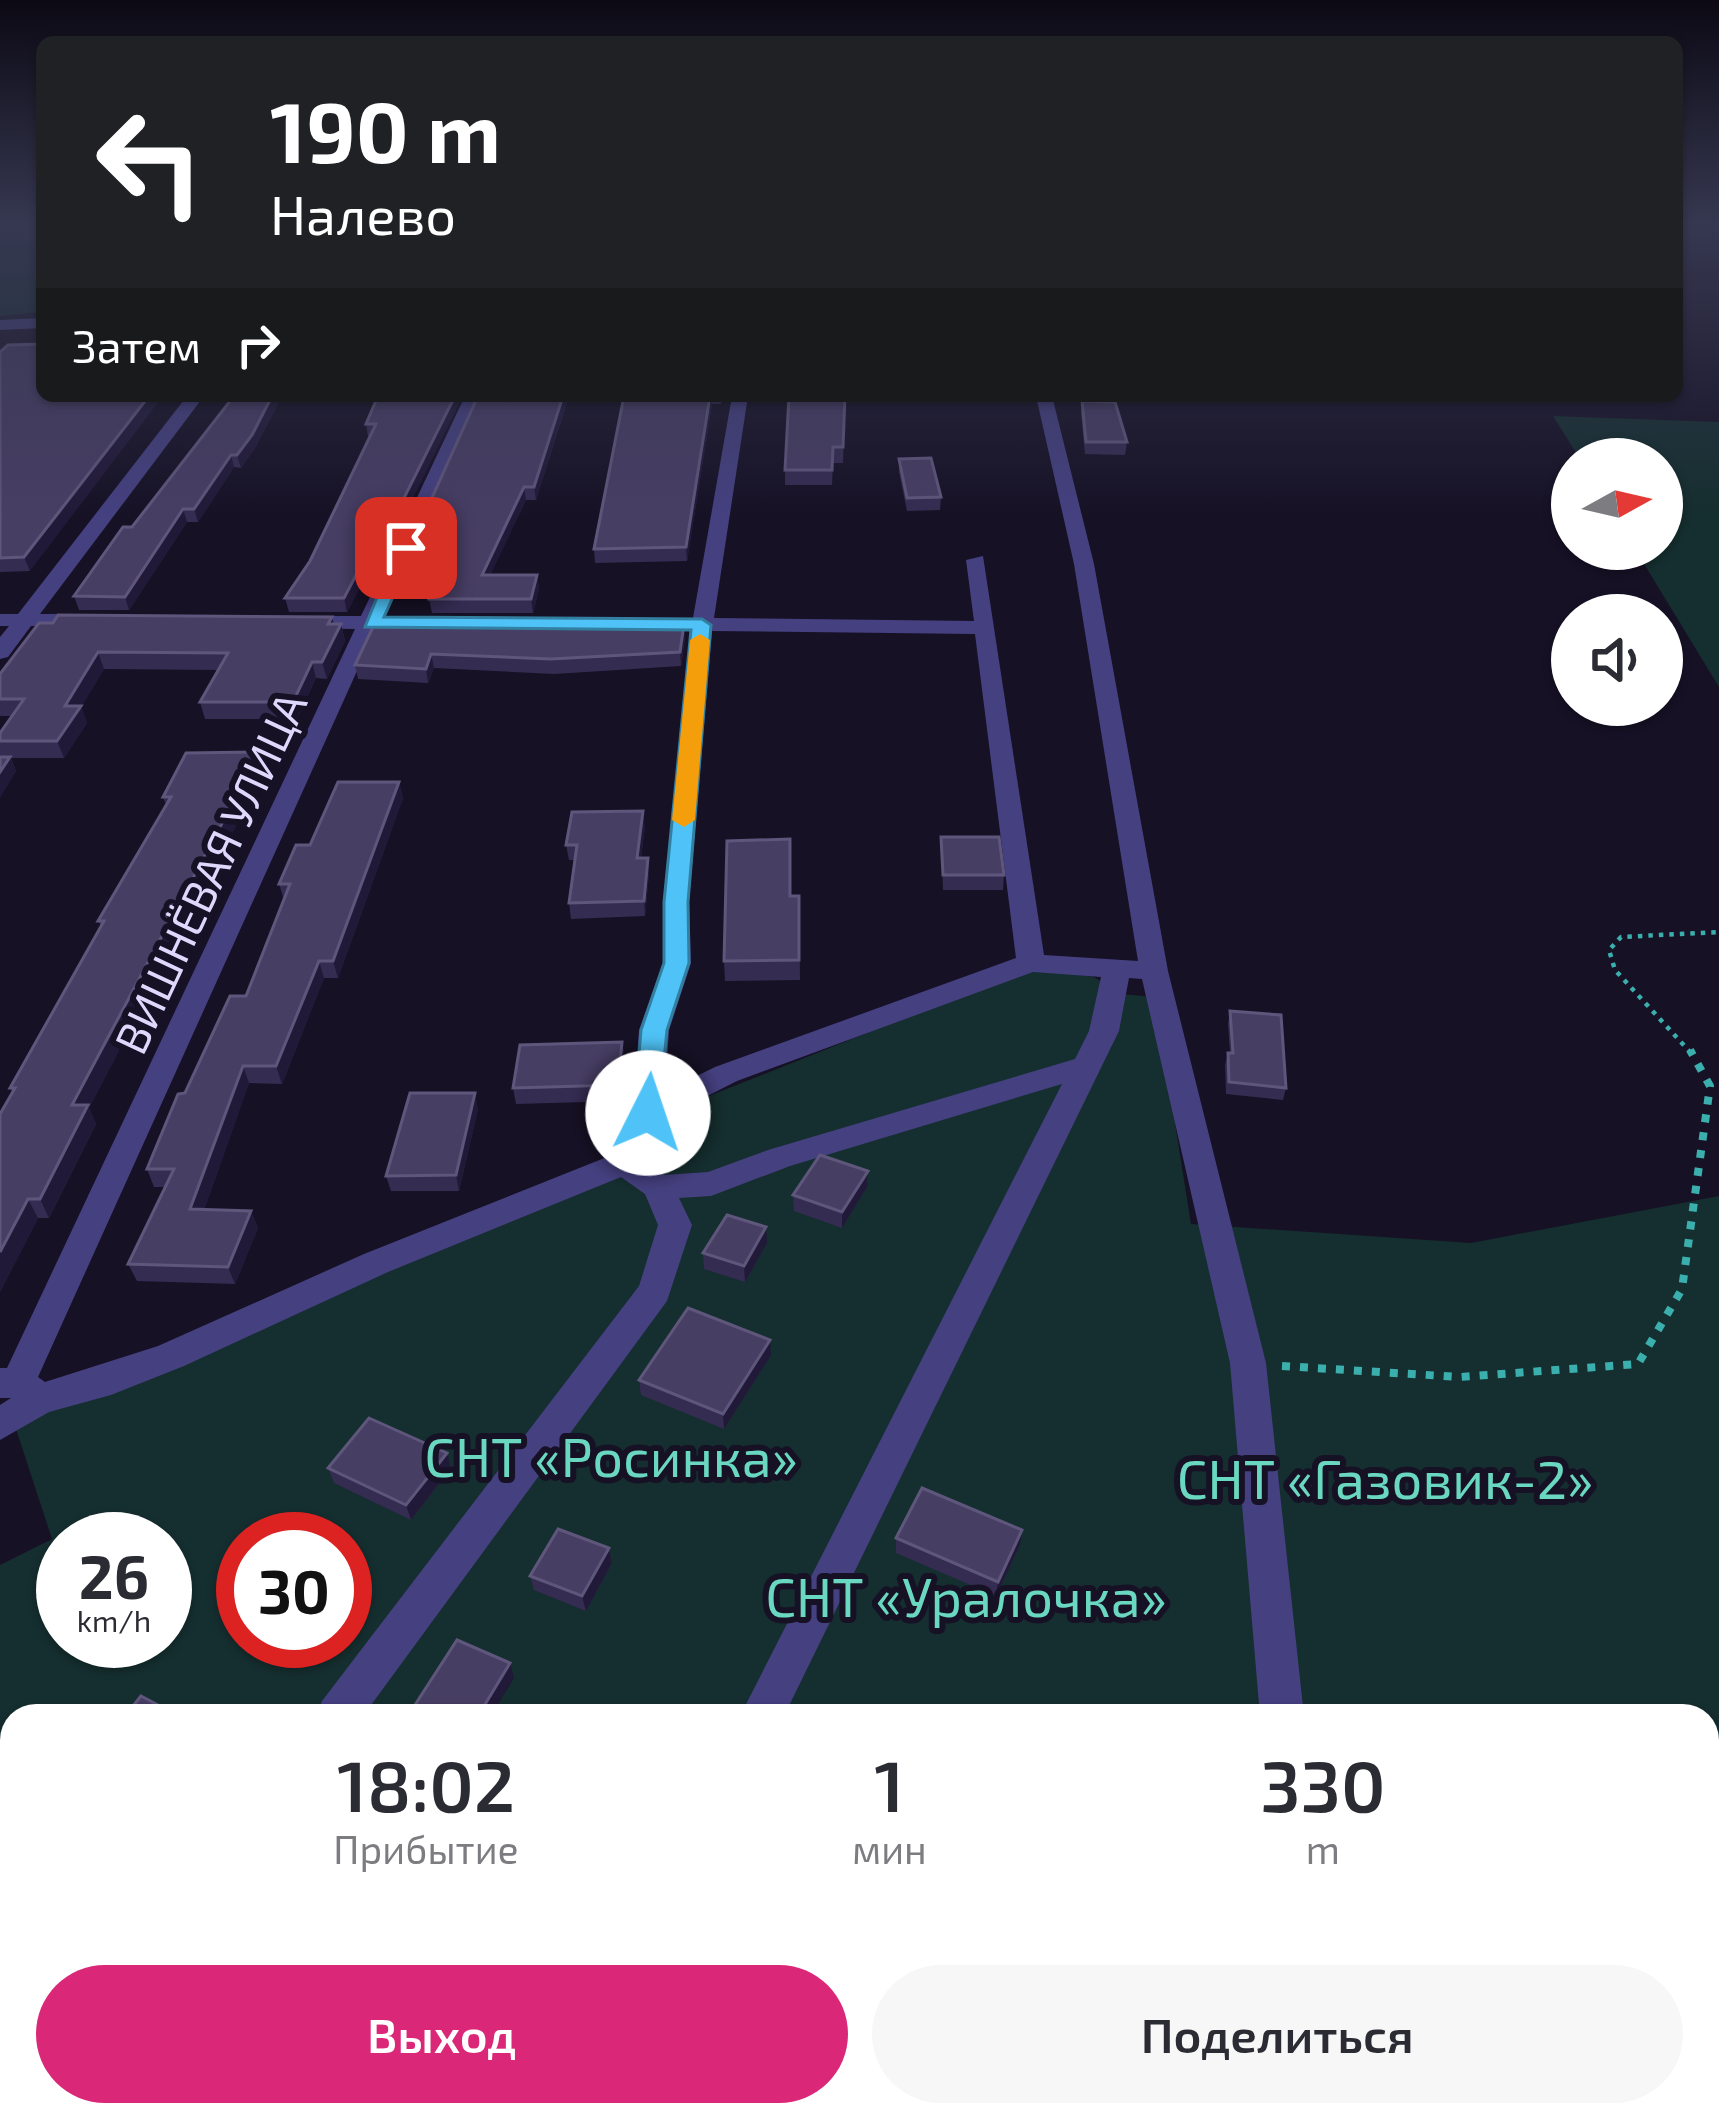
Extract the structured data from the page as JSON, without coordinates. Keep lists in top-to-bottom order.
{
  "streets": {
    "street": ["ВИШНЁВАЯ УЛИЦА"]
  },
  "parks": ["СНТ «Росинка»", "СНТ «Газовик-2»", "СНТ «Уралочка»"],
  "north": "right",
  "page": {
    "turn": ["190 m", "Налево"],
    "then": "Затем",
    "speed": "26 km/h",
    "limit": "30",
    "eta": [
      "18:02",
      "Прибытие",
      "1",
      "мин",
      "330",
      "m"
    ],
    "buttons": ["Выход", "Поделиться"]
  }
}
